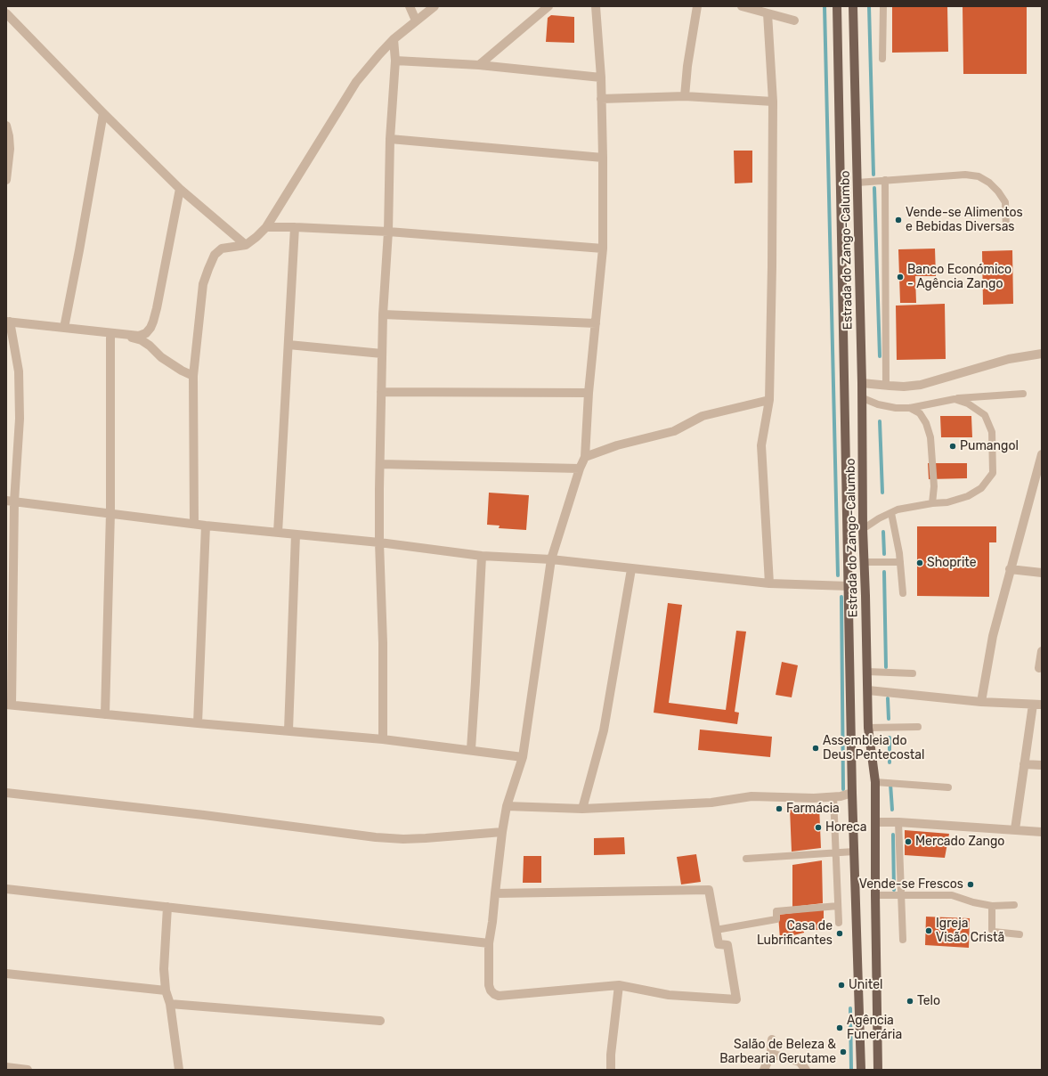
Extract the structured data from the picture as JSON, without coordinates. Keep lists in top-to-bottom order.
{
  "streets": {
    "main road": ["Estrada do Zango-Calumbo"]
  },
  "places": [
    "Vende-se Alimentos e Bebidas Diversas",
    "Banco Económico - Agência Zango",
    "Pumangol",
    "Shoprite",
    "Assembleia do Deus Pentecostal",
    "Farmácia",
    "Horeca",
    "Mercado Zango",
    "Vende-se Frescos",
    "Igreja Visão Cristã",
    "Casa de Lubrificantes",
    "Unitel",
    "Telo",
    "Agência Funerária",
    "Salão de Beleza & Barbearia Gerutame"
  ]
}
